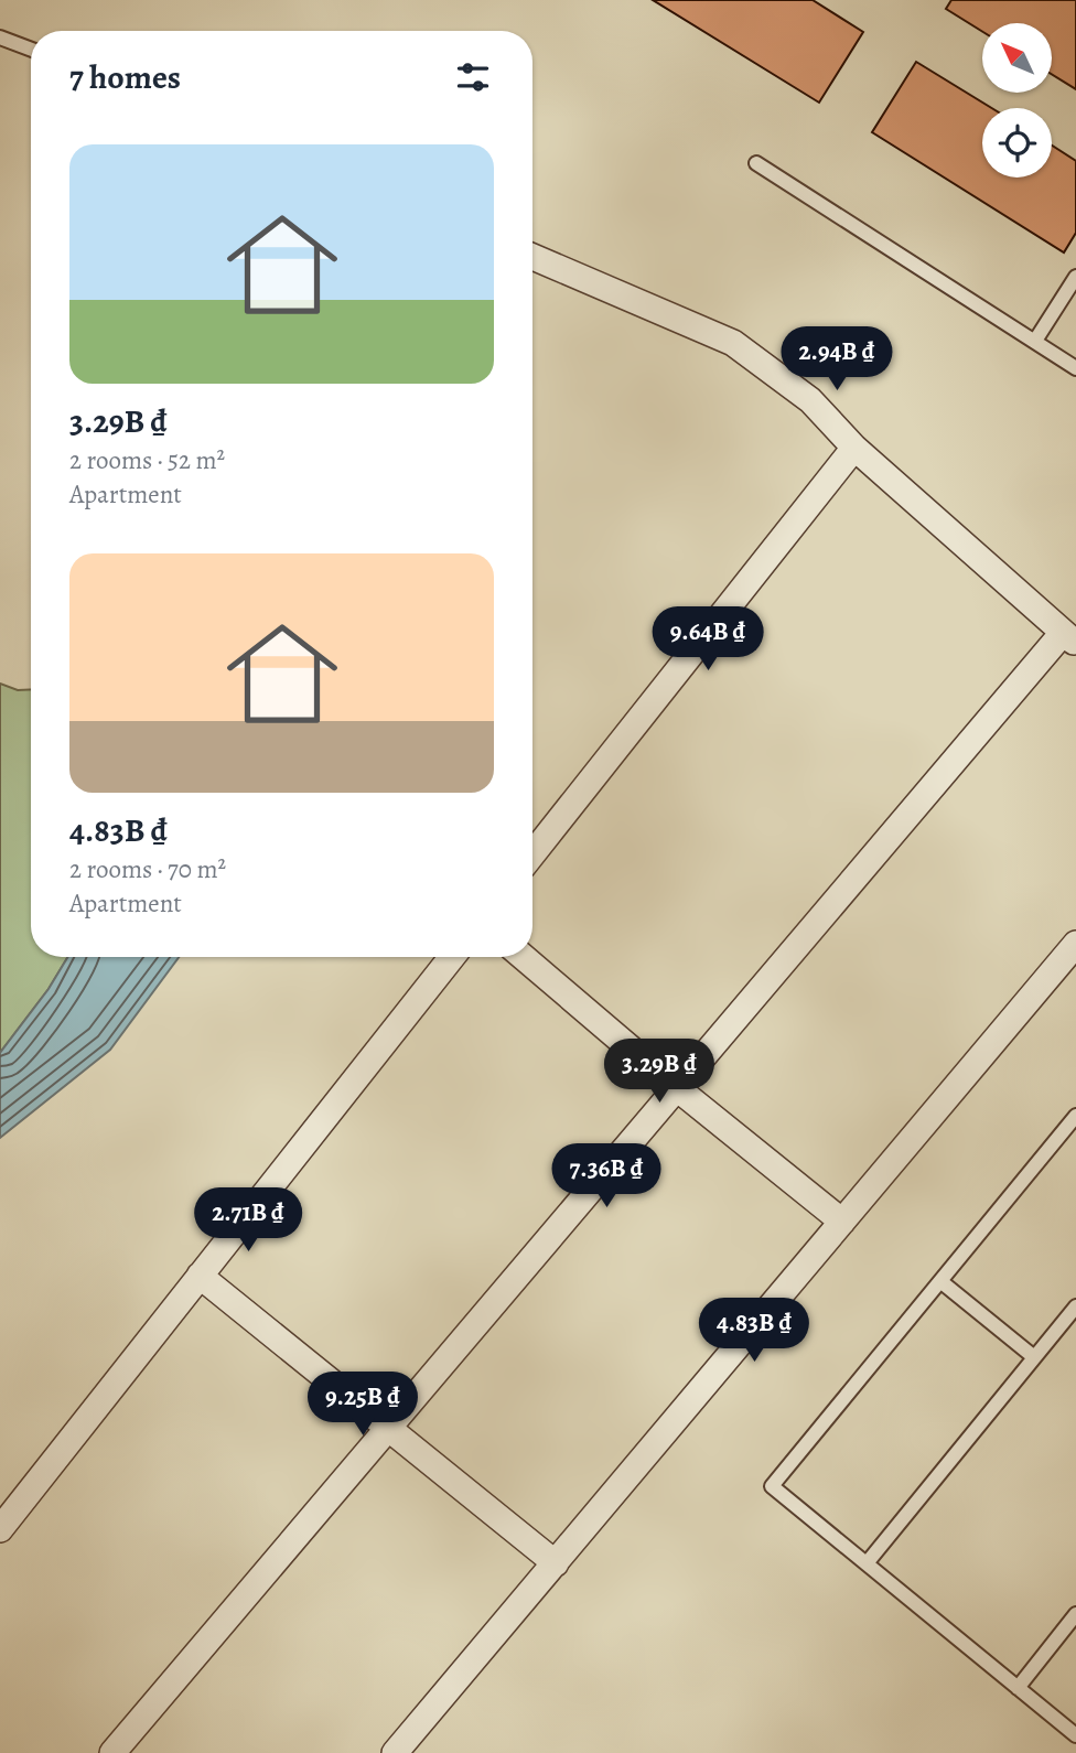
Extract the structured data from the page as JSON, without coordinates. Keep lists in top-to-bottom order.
{
  "north": "top left",
  "page": {
    "heading": "7 homes",
    "list": [
      {
        "name": "3.29B ₫",
        "note": "2 rooms · 52 m² · Apartment"
      },
      {
        "name": "4.83B ₫",
        "note": "2 rooms · 70 m² · Apartment"
      }
    ],
    "price": [
      "2.94B ₫",
      "9.64B ₫",
      "3.29B ₫",
      "7.36B ₫",
      "2.71B ₫",
      "4.83B ₫",
      "9.25B ₫"
    ]
  }
}
